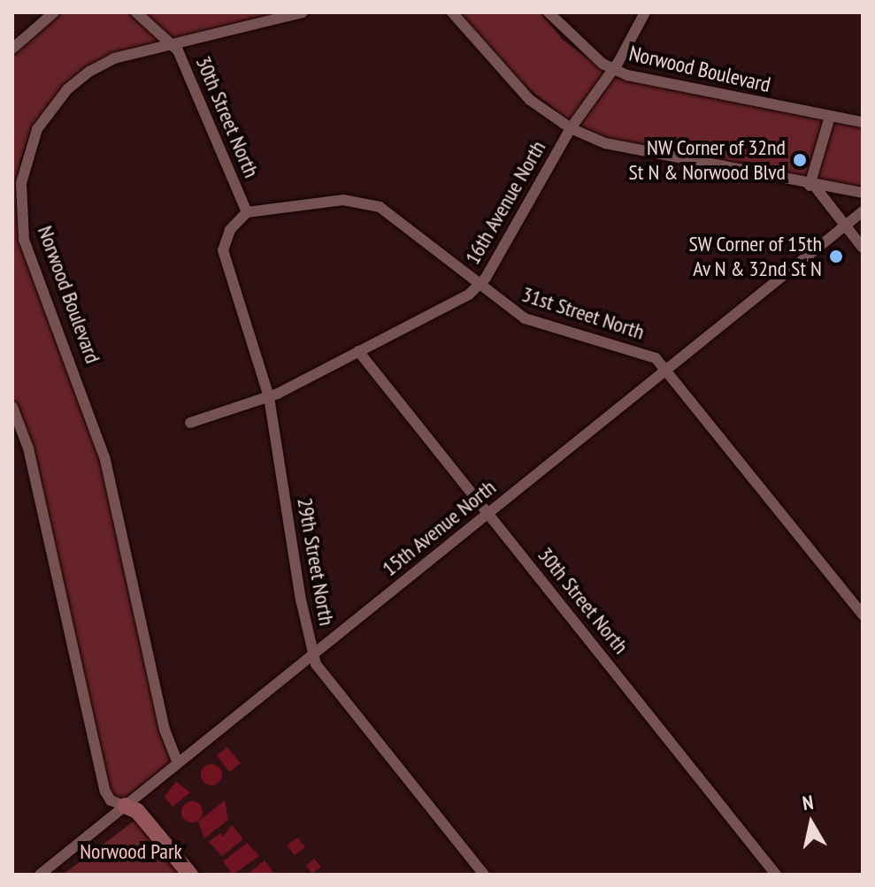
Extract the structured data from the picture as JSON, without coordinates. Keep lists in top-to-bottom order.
{
  "streets": {
    "street": [
      "Norwood Boulevard",
      "30th Street North",
      "16th Avenue North",
      "31st Street North",
      "15th Avenue North",
      "29th Street North"
    ]
  },
  "crossings": [
    ["Norwood Boulevard", "30th Street North"],
    ["Norwood Boulevard", "16th Avenue North"],
    ["Norwood Boulevard", "15th Avenue North"],
    ["30th Street North", "16th Avenue North"],
    ["30th Street North", "31st Street North"],
    ["30th Street North", "15th Avenue North"],
    ["30th Street North", "29th Street North"],
    ["16th Avenue North", "31st Street North"],
    ["16th Avenue North", "29th Street North"],
    ["31st Street North", "15th Avenue North"],
    ["31st Street North", "29th Street North"],
    ["15th Avenue North", "29th Street North"]
  ],
  "parks": ["Norwood Park"],
  "places": ["NW Corner of 32nd St N & Norwood Blvd", "SW Corner of 15th Av N & 32nd St N"],
  "north": "top"
}
